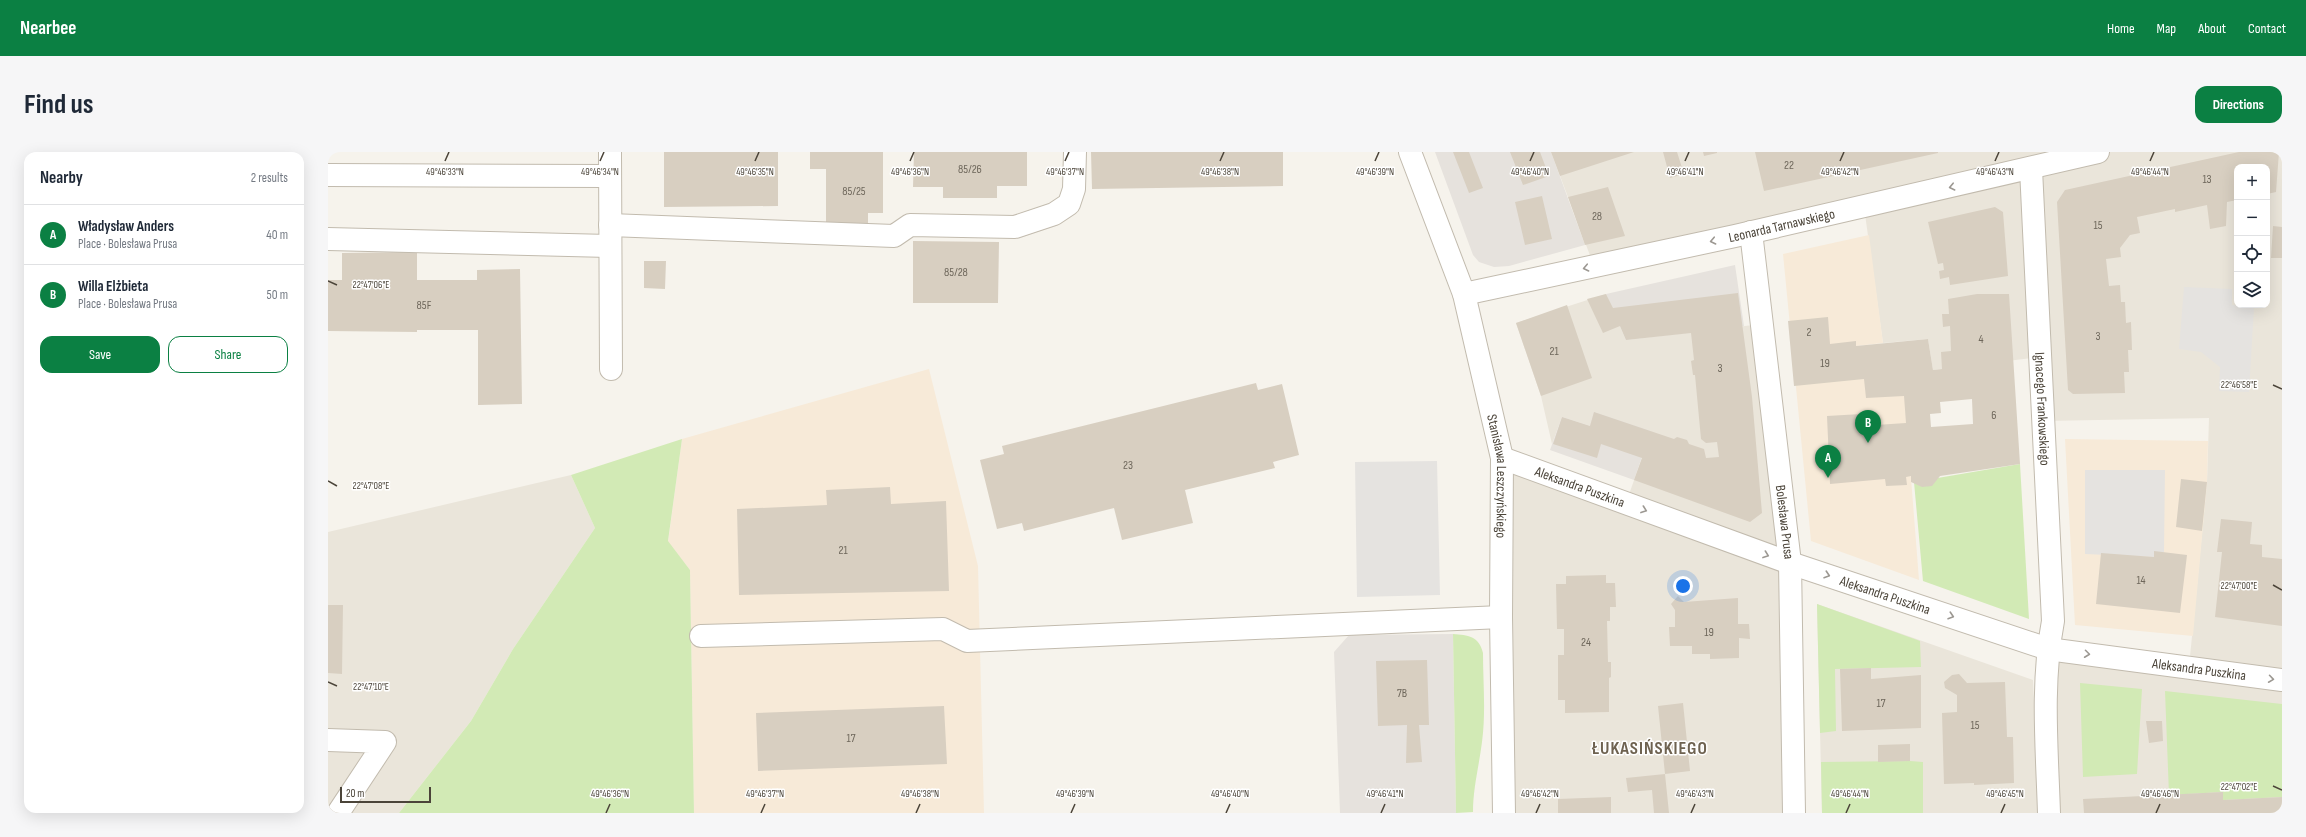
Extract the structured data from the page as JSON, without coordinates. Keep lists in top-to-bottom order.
{
  "streets": {
    "street": [
      "Leonarda Tarnawskiego",
      "Ignacego Frankowskiego",
      "Stanisława Leszczyńskiego",
      "Aleksandra Puszkina",
      "Bolesława Prusa"
    ]
  },
  "crossings": [
    ["Leonarda Tarnawskiego", "Ignacego Frankowskiego"],
    ["Leonarda Tarnawskiego", "Stanisława Leszczyńskiego"],
    ["Leonarda Tarnawskiego", "Bolesława Prusa"],
    ["Ignacego Frankowskiego", "Aleksandra Puszkina"],
    ["Stanisława Leszczyńskiego", "Aleksandra Puszkina"],
    ["Aleksandra Puszkina", "Bolesława Prusa"]
  ],
  "one_way": ["Leonarda Tarnawskiego", "Aleksandra Puszkina"],
  "districts": ["ŁUKASIŃSKIEGO"],
  "house_numbers": [
    "22",
    "85/26",
    "13",
    "85/25",
    "28",
    "15",
    "85/28",
    "85F",
    "2",
    "3",
    "4",
    "21",
    "19",
    "3",
    "6",
    "23",
    "21",
    "14",
    "19",
    "24",
    "7B",
    "17",
    "15",
    "17"
  ],
  "scale_bar": "20 m",
  "page": {
    "header": "Nearbee",
    "nav": [
      "Home",
      "Map",
      "About",
      "Contact"
    ],
    "buttons": [
      "Directions",
      ["Save", "Share"]
    ],
    "title": "Find us",
    "heading": ["Nearby", "2 results"],
    "map_buttons": ["+", "−"],
    "list": [
      {
        "mark": "A",
        "name": "Władysław Anders",
        "note": "Place · Bolesława Prusa",
        "value": "40 m"
      },
      {
        "mark": "B",
        "name": "Willa Elżbieta",
        "note": "Place · Bolesława Prusa",
        "value": "50 m"
      }
    ],
    "pins": ["B", "A"],
    "scale": "20 m"
  },
  "coordinates": [
    "49°46'33\"N",
    "49°46'34\"N",
    "49°46'35\"N",
    "49°46'36\"N",
    "49°46'37\"N",
    "49°46'38\"N",
    "49°46'40\"N",
    "49°46'41\"N",
    "49°46'42\"N",
    "49°46'43\"N",
    "49°46'44\"N",
    "49°46'39\"N",
    "22°47'06\"E",
    "22°46'58\"E",
    "22°47'08\"E",
    "22°47'00\"E",
    "22°47'10\"E",
    "22°47'02\"E",
    "49°46'46\"N",
    "49°46'45\"N"
  ]
}
